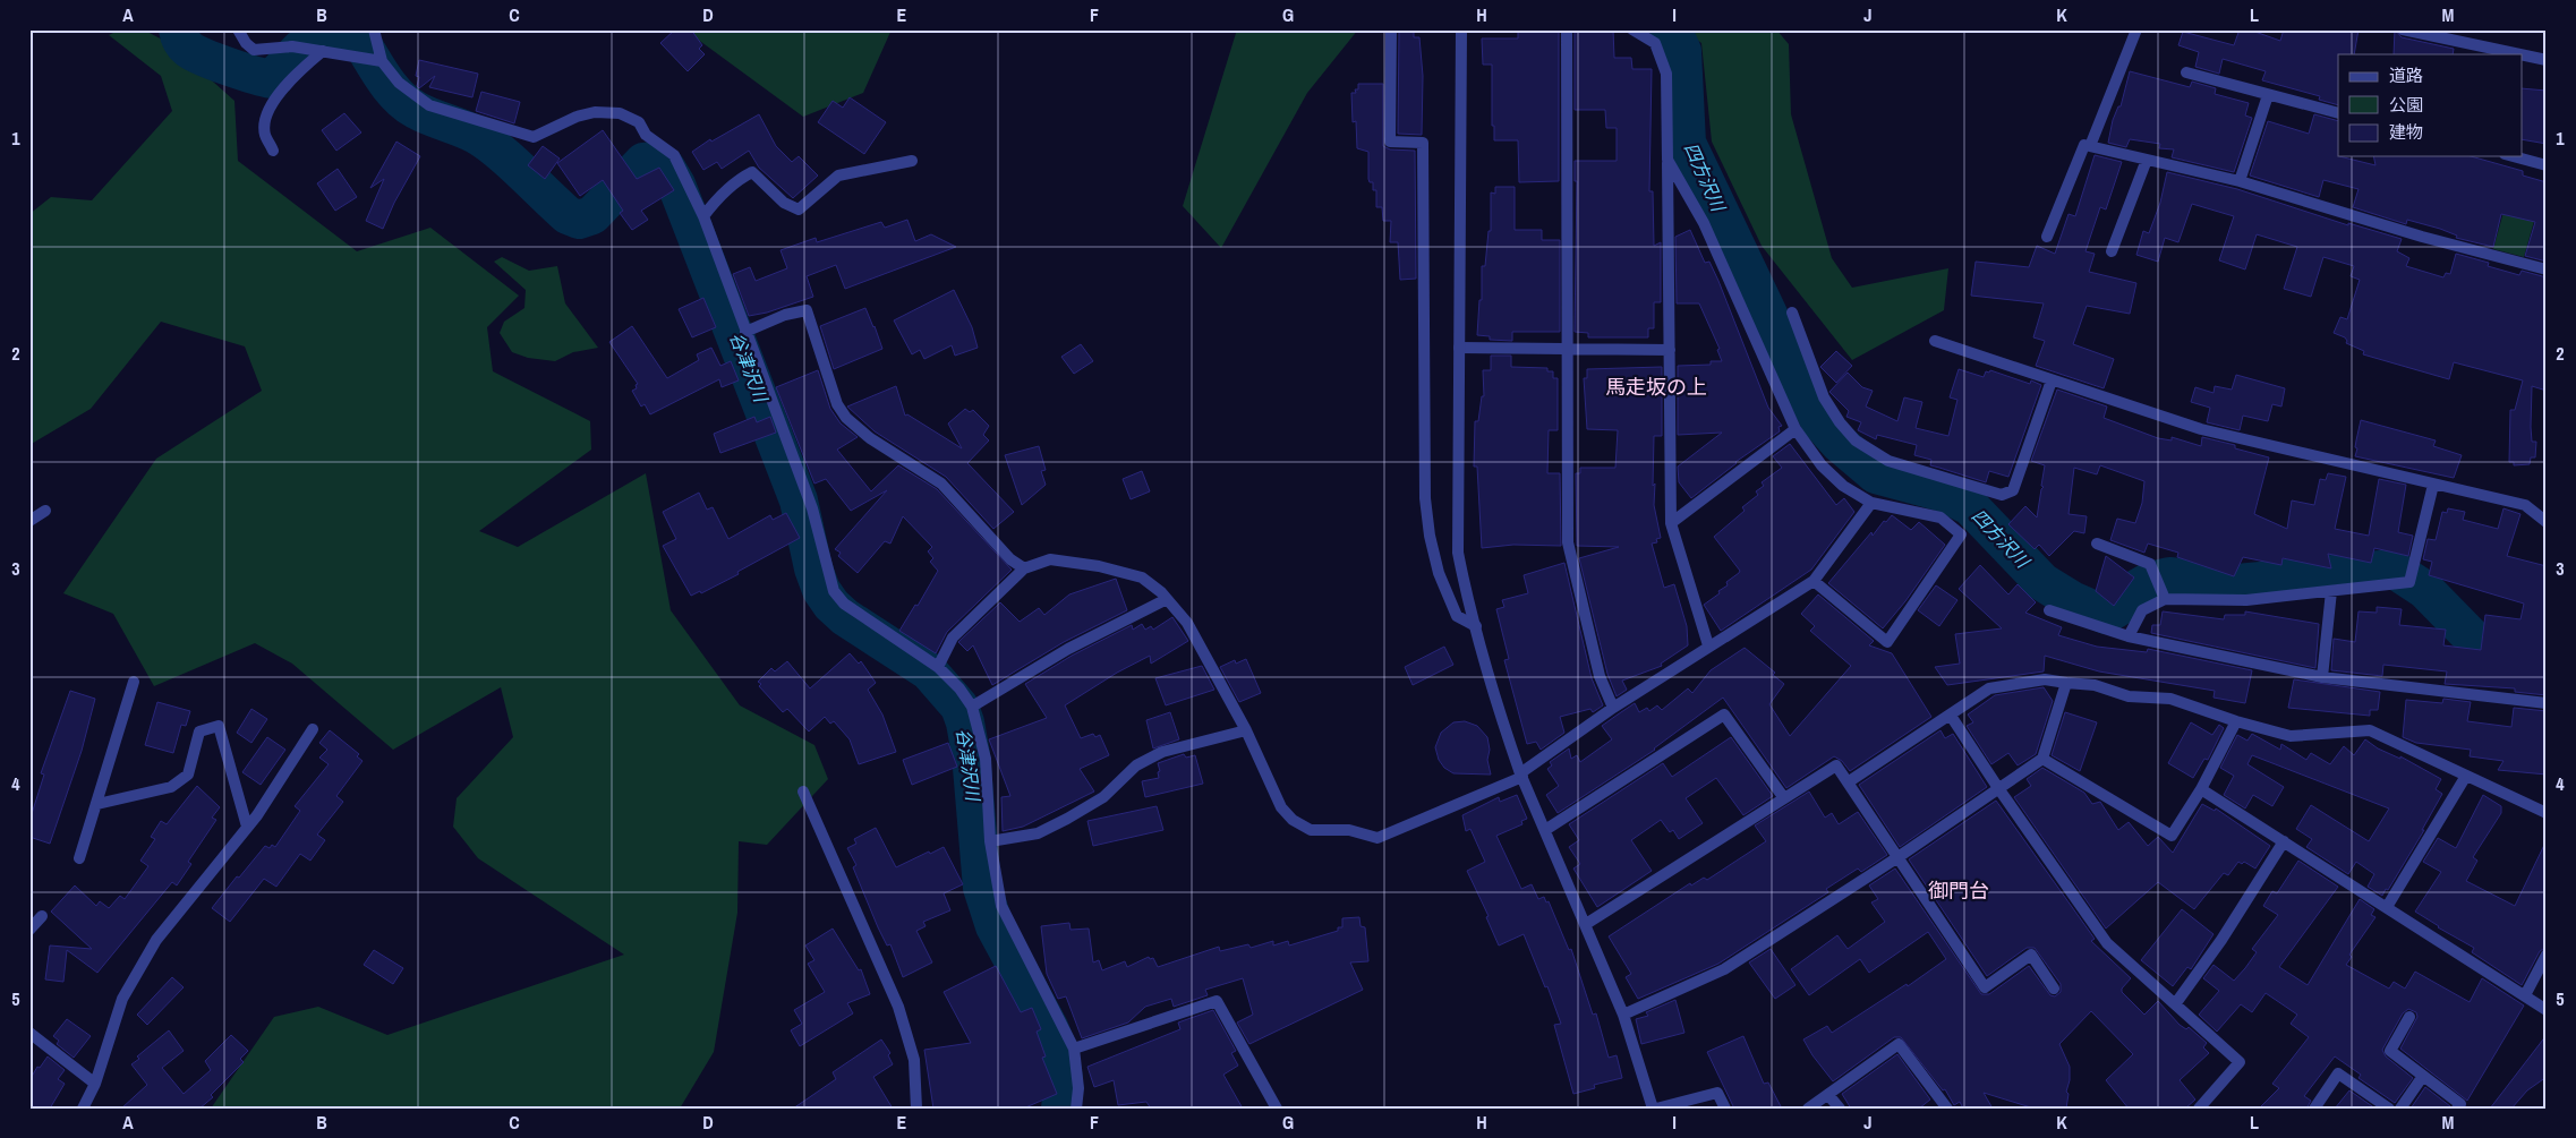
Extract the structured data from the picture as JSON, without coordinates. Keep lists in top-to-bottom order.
{
  "districts": ["馬走坂の上", "御門台"],
  "water": ["四方沢川", "谷津沢川"],
  "legend": ["道路", "公園", "建物"],
  "grid": {
    "columns": [
      "A",
      "B",
      "C",
      "D",
      "E",
      "F",
      "G",
      "H",
      "I",
      "J",
      "K",
      "L",
      "M"
    ],
    "rows": [
      "1",
      "2",
      "3",
      "4",
      "5"
    ]
  }
}
